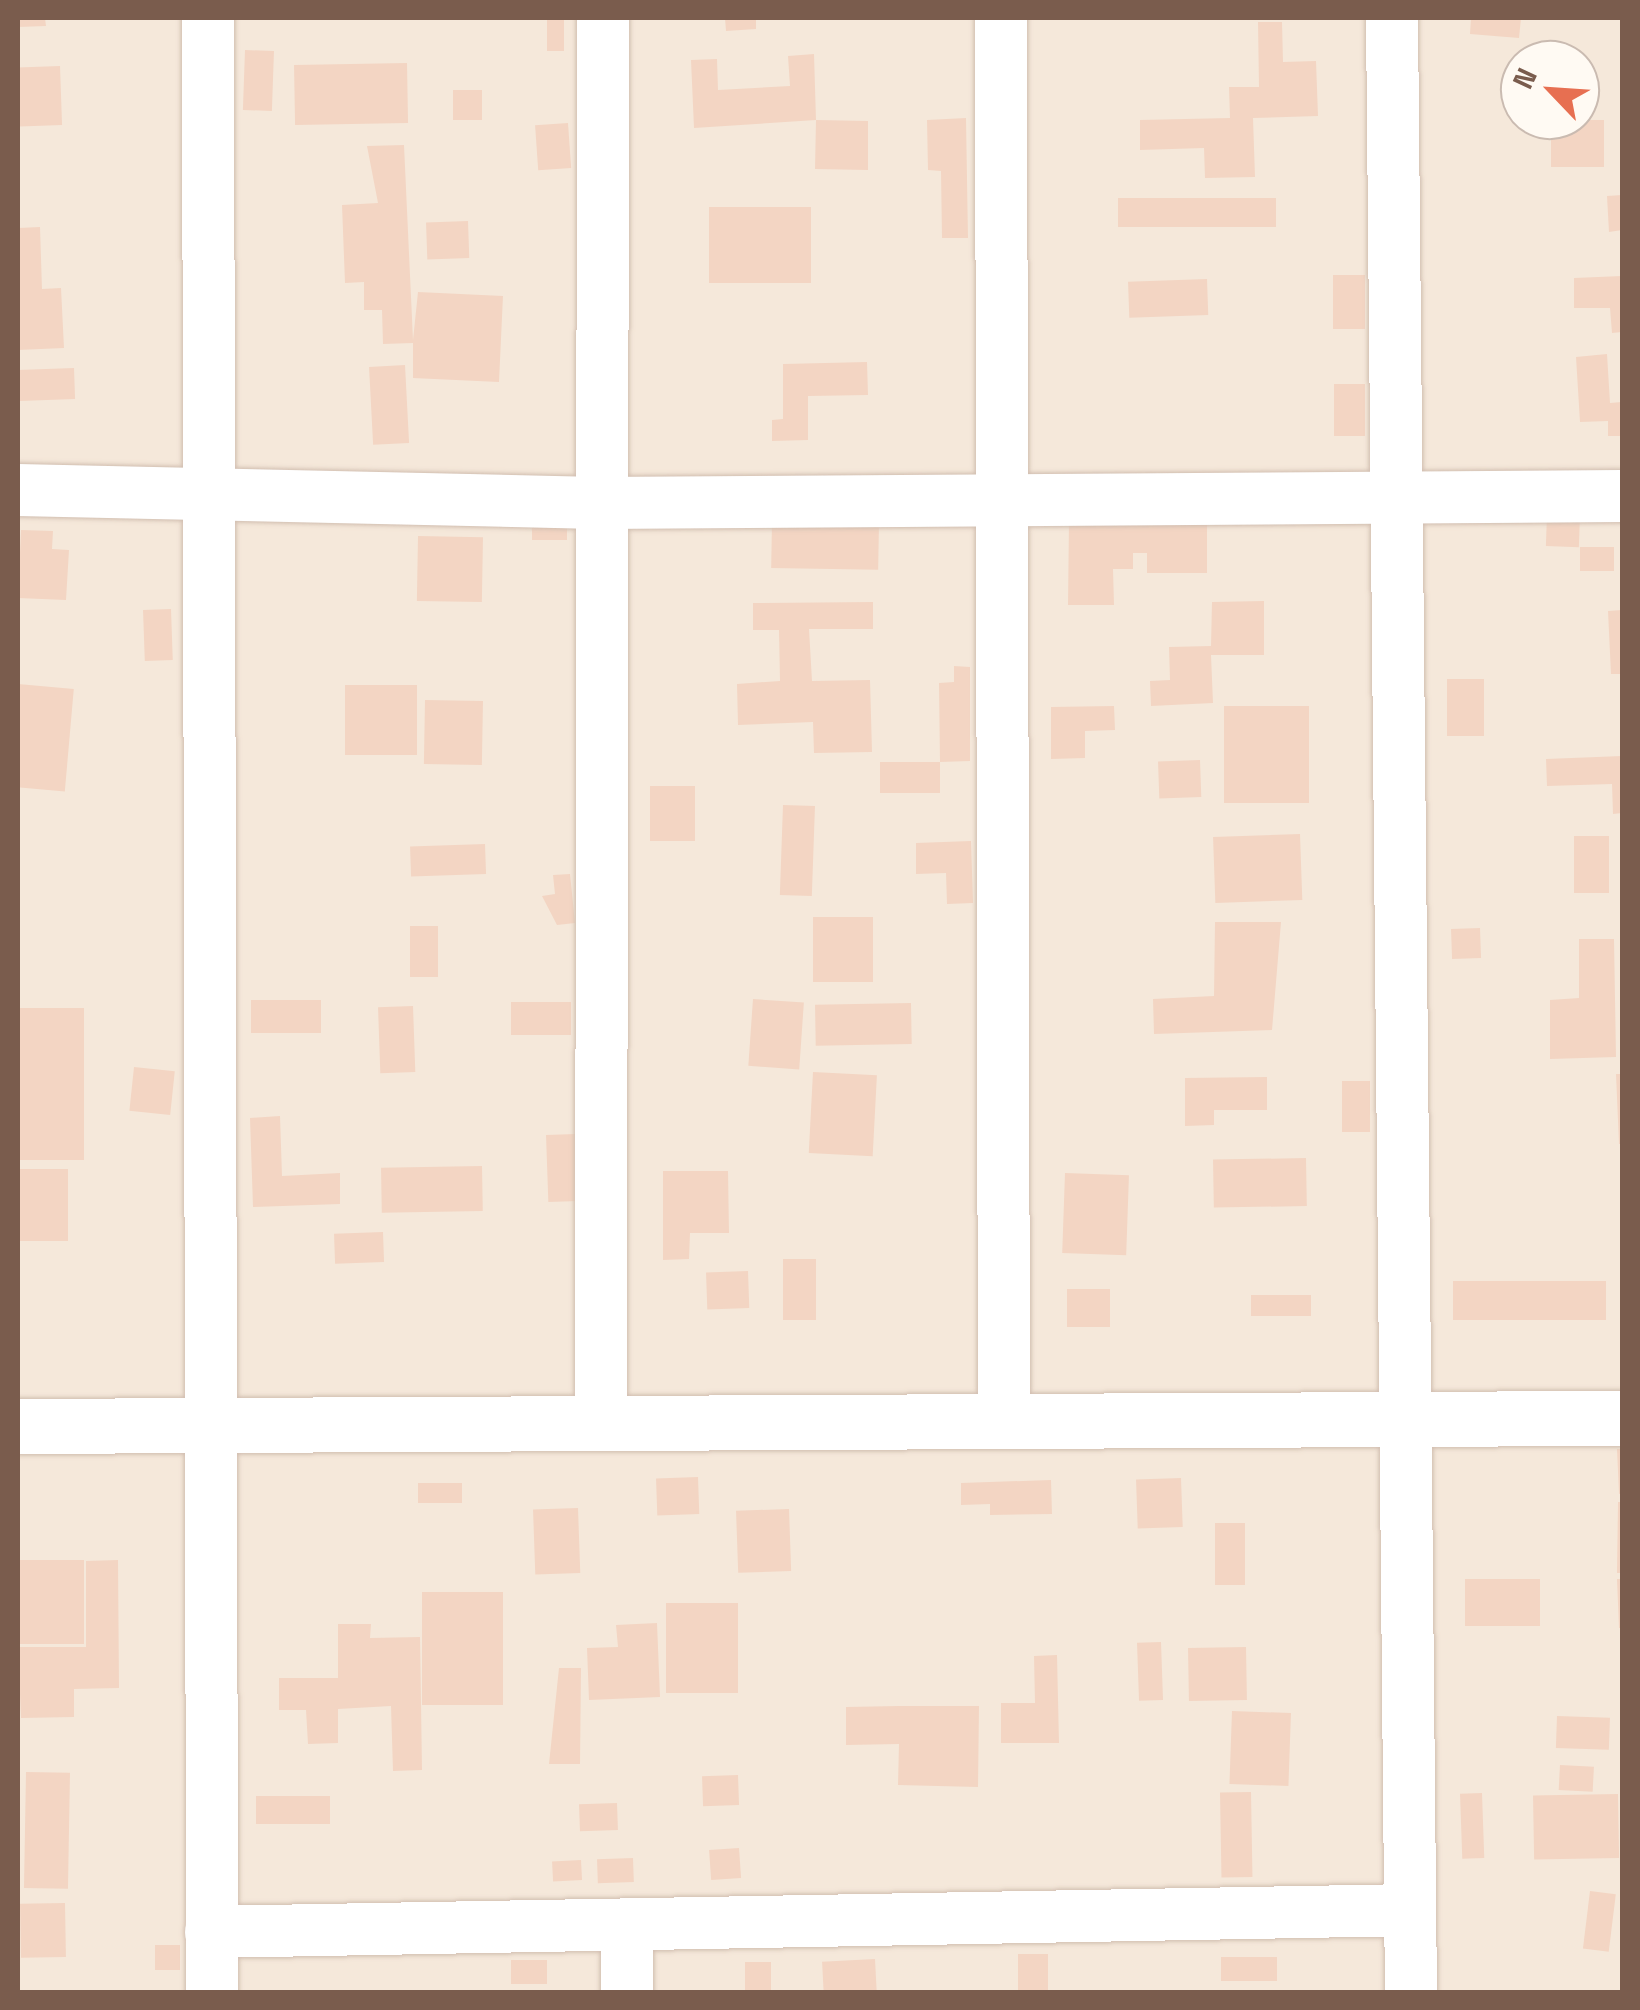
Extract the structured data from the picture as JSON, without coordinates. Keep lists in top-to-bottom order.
{
  "north": "top left"
}
